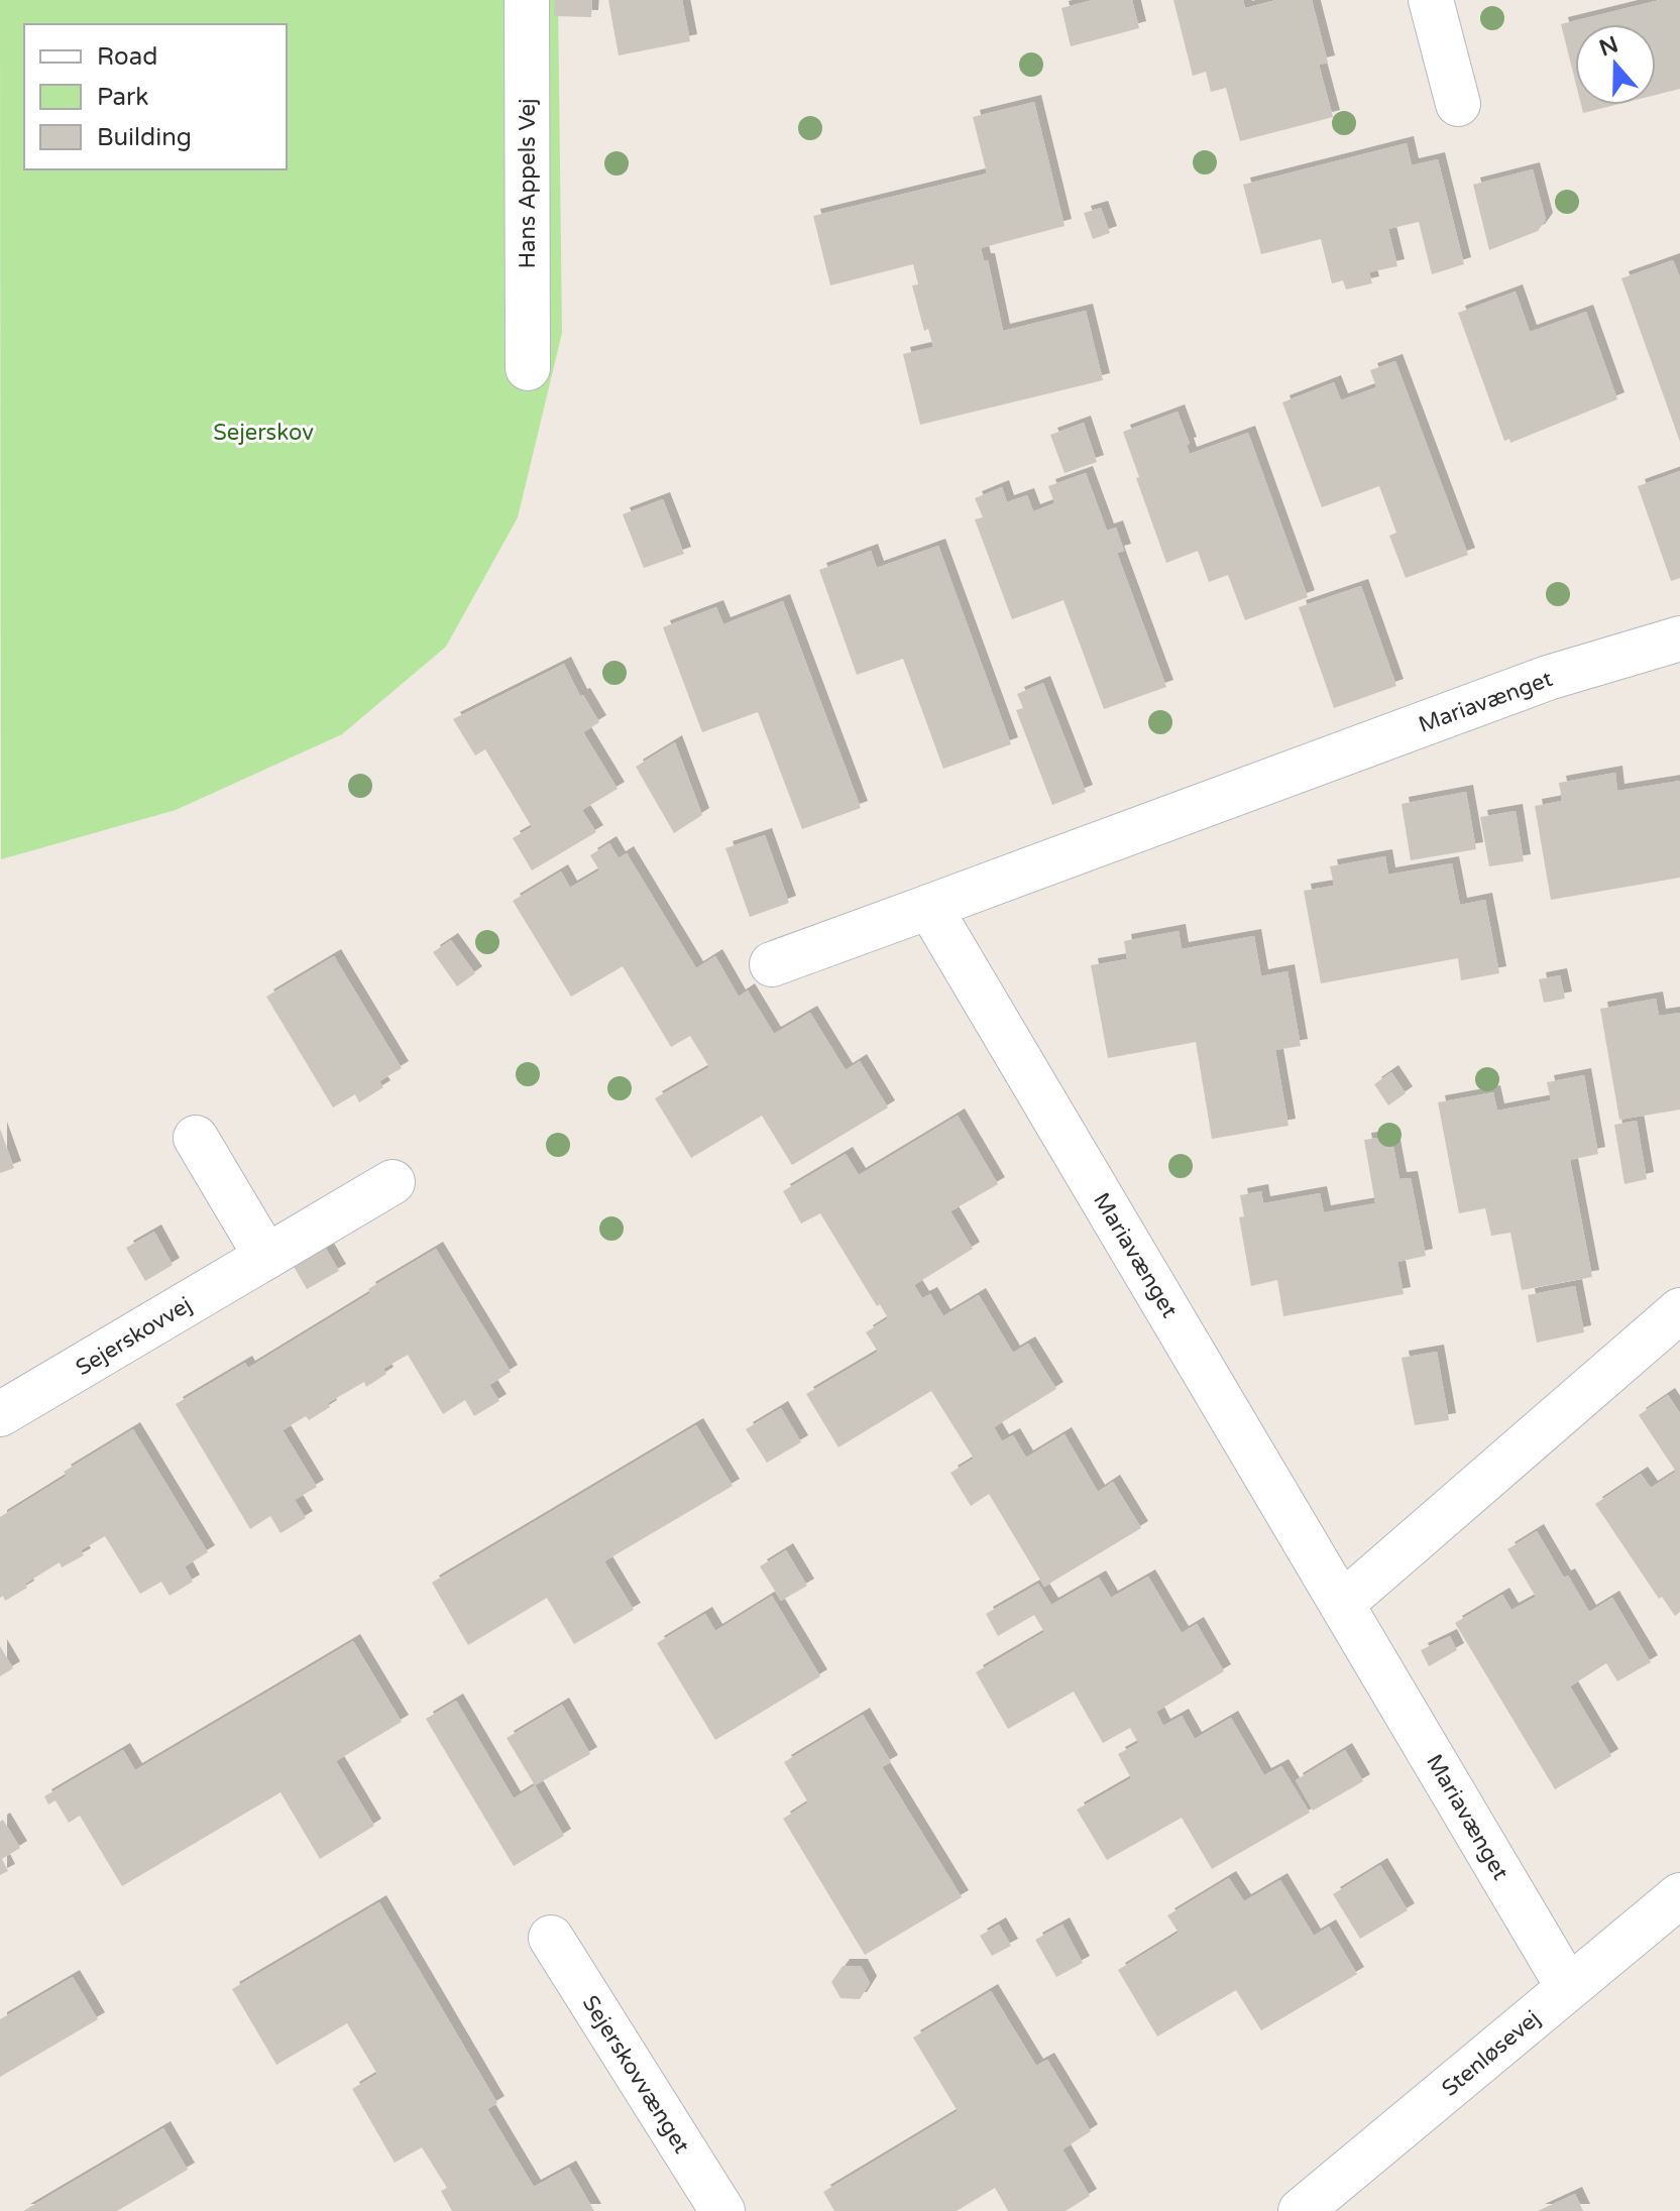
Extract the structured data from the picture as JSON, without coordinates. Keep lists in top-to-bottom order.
{
  "streets": {
    "street": [
      "Hans Appels Vej",
      "Mariavænget",
      "Sejerskovvej",
      "Stenløsevej",
      "Sejerskovvænget"
    ]
  },
  "crossings": [
    ["Mariavænget", "Stenløsevej"]
  ],
  "parks": ["Sejerskov"],
  "legend": ["Road", "Park", "Building"],
  "north": "top"
}
